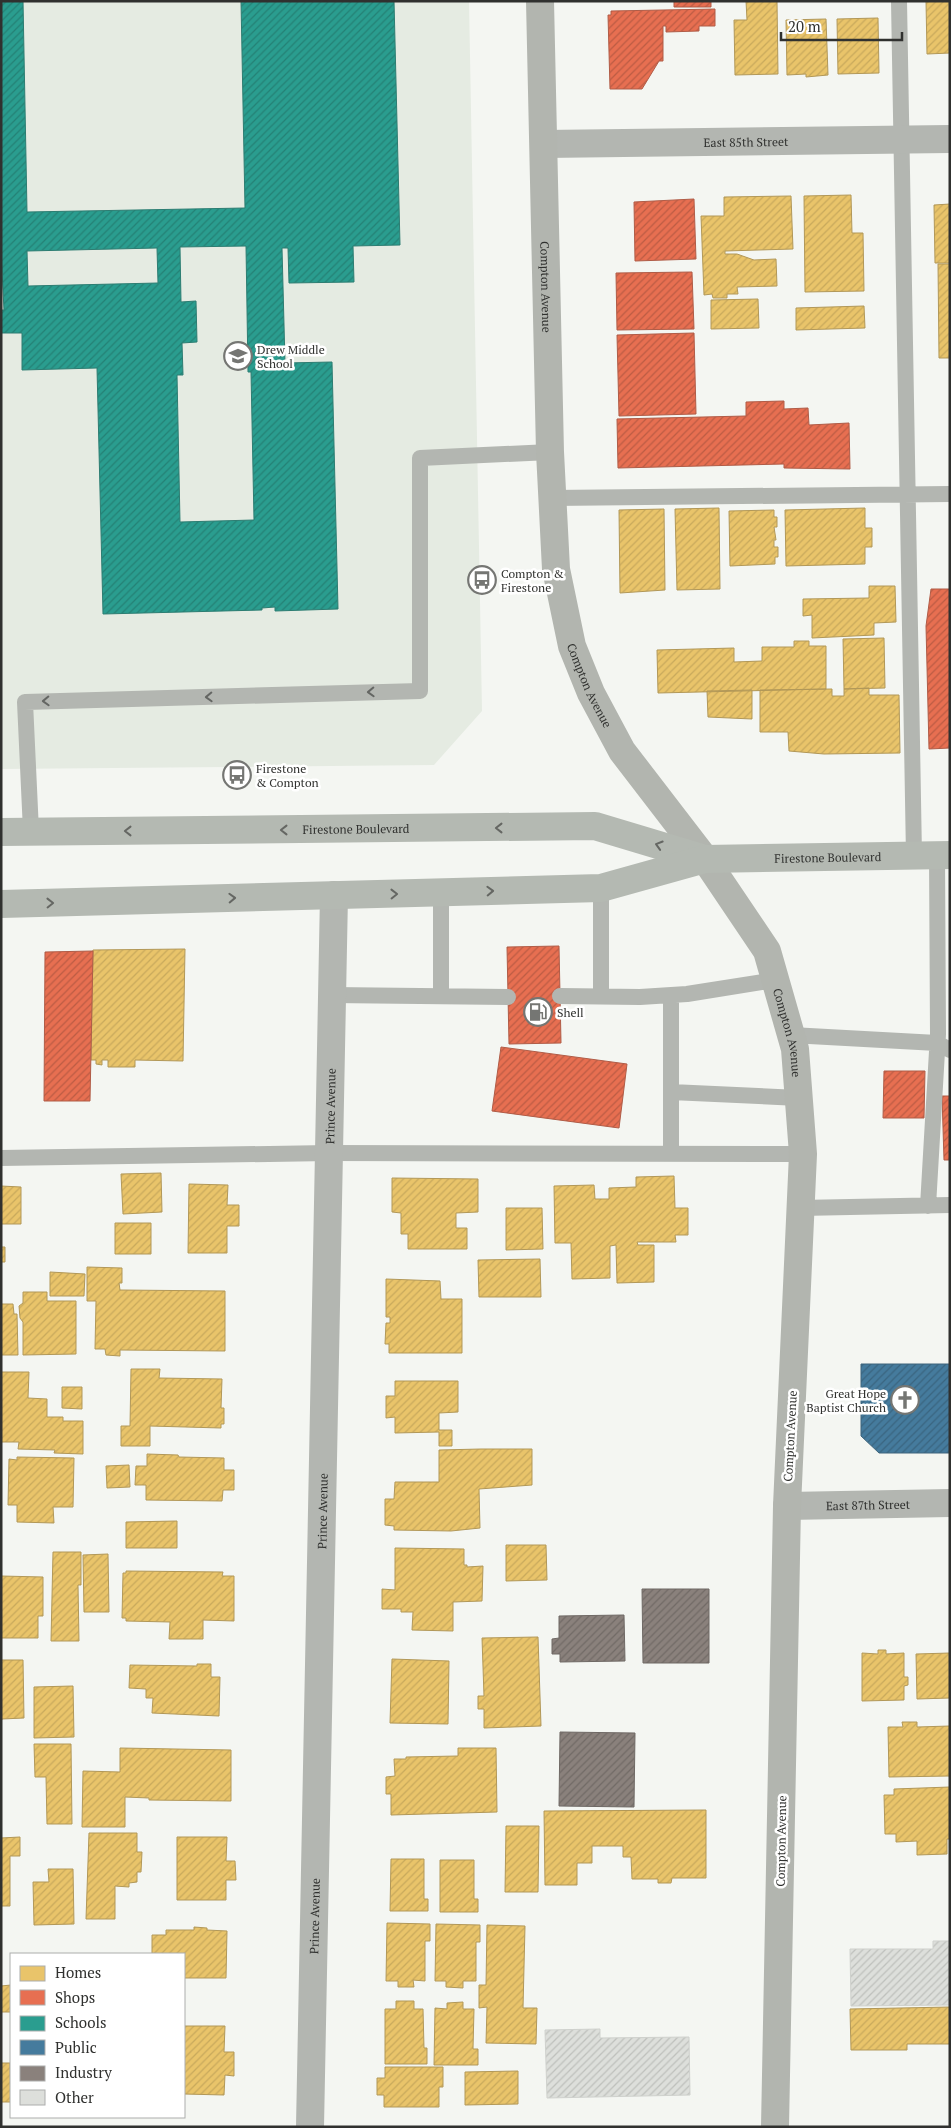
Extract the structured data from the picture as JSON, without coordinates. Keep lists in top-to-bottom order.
{
  "streets": {
    "main road": ["Compton Avenue", "Firestone Boulevard"],
    "street": ["East 85th Street", "Prince Avenue", "East 87th Street"]
  },
  "crossings": [
    ["East 85th Street", "Compton Avenue"],
    ["Compton Avenue", "Firestone Boulevard"],
    ["Compton Avenue", "East 87th Street"],
    ["Firestone Boulevard", "Prince Avenue"]
  ],
  "places": {
    "school or university": ["Drew Middle School"],
    "bus stop": ["Compton & Firestone", "Firestone & Compton"],
    "fuel station": ["Shell"],
    "church": ["Great Hope Baptist Church"]
  },
  "legend": [
    "Homes",
    "Shops",
    "Schools",
    "Public",
    "Industry",
    "Other"
  ],
  "scale_bar": "20 m"
}
